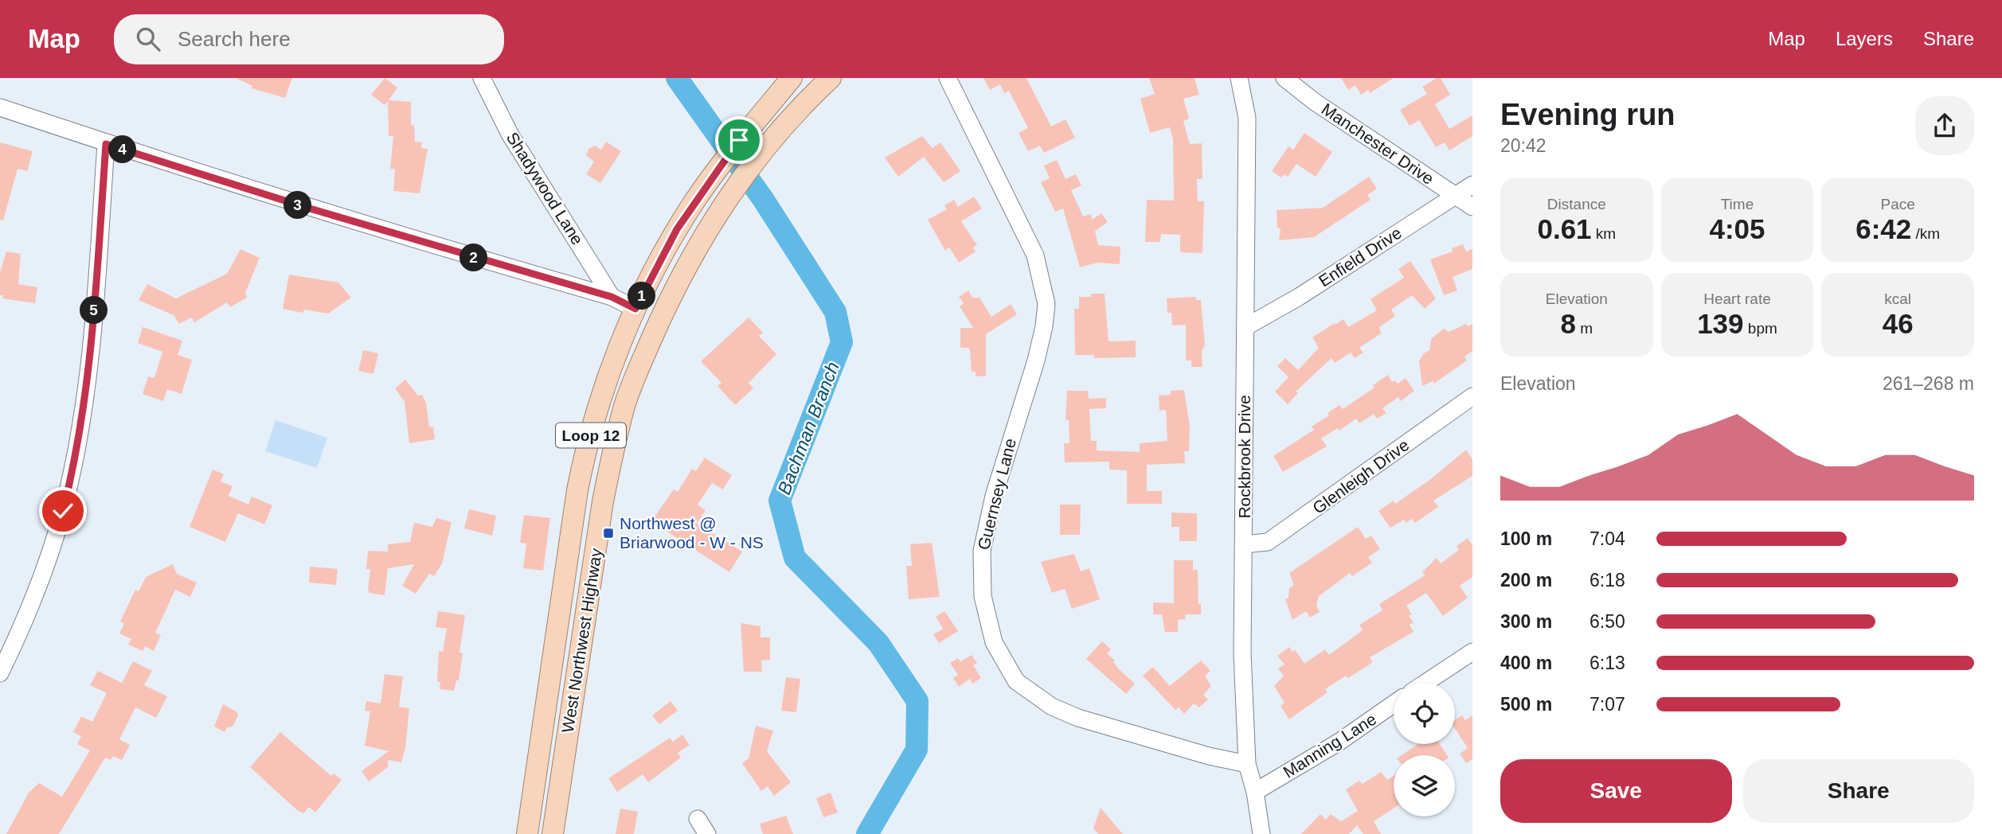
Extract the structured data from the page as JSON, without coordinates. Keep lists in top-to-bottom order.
{
  "streets": {
    "main road": ["Loop 12", "West Northwest Highway"],
    "street": [
      "Manchester Drive",
      "Shadywood Lane",
      "Enfield Drive",
      "Rockbrook Drive",
      "Glenleigh Drive",
      "Guernsey Lane",
      "Manning Lane"
    ]
  },
  "crossings": [
    ["Manchester Drive", "Enfield Drive"],
    ["Enfield Drive", "Rockbrook Drive"],
    ["Rockbrook Drive", "Glenleigh Drive"],
    ["Rockbrook Drive", "Guernsey Lane"],
    ["Rockbrook Drive", "Manning Lane"]
  ],
  "water": ["Bachman Branch"],
  "places": {
    "transit": ["Northwest @ Briarwood - W - NS"]
  },
  "page": {
    "header": "Map",
    "search": "Search here",
    "nav": ["Map", "Layers", "Share"],
    "heading": ["Evening run", "20:42"],
    "pins": [
      "4",
      "3",
      "2",
      "1",
      "5"
    ],
    "stats": [
      ["Distance", "0.61 km"],
      ["Time", "4:05"],
      ["Pace", "6:42 /km"],
      ["Elevation", "8 m"],
      ["Heart rate", "139 bpm"],
      ["kcal", "46"]
    ],
    "chart": ["Elevation", "261–268 m"],
    "list": [
      {
        "name": "100 m",
        "note": "7:04"
      },
      {
        "name": "200 m",
        "note": "6:18"
      },
      {
        "name": "300 m",
        "note": "6:50"
      },
      {
        "name": "400 m",
        "note": "6:13"
      },
      {
        "name": "500 m",
        "note": "7:07"
      }
    ],
    "buttons": ["Save", "Share"]
  }
}
